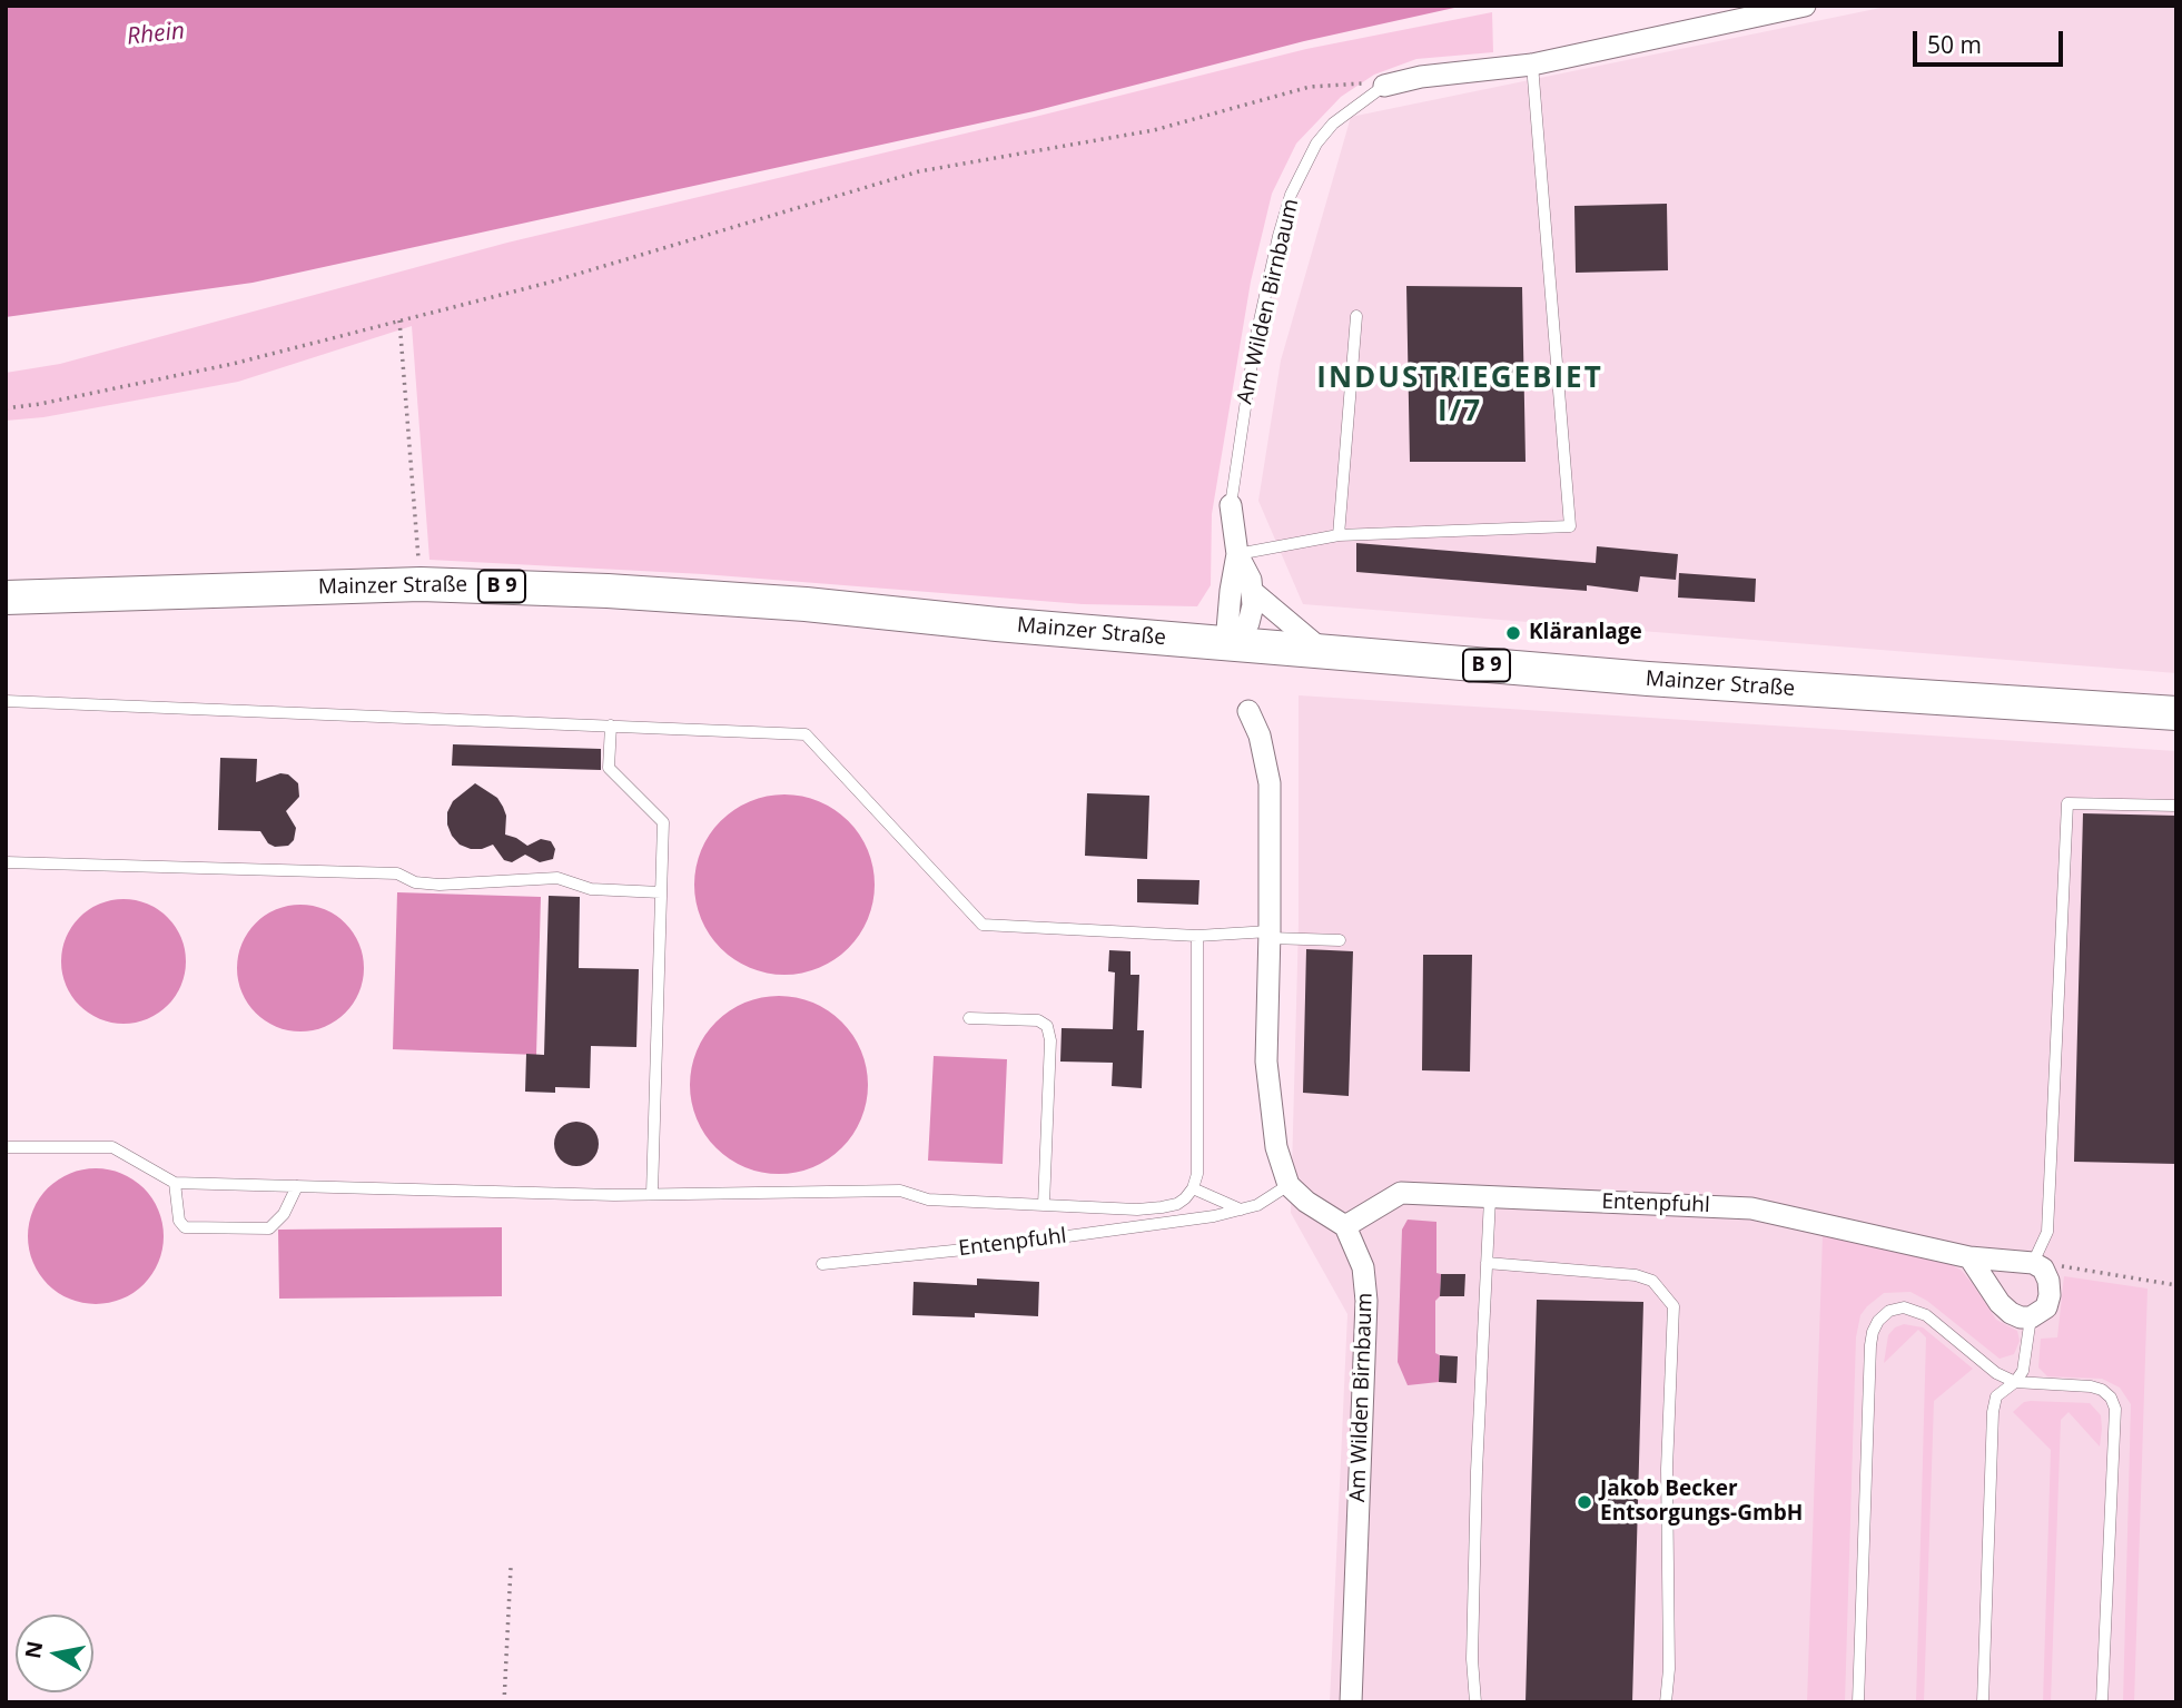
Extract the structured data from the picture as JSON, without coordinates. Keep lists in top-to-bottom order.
{
  "streets": {
    "main road": ["Mainzer Straße", "B 9"],
    "street": ["Am Wilden Birnbaum", "Entenpfuhl"]
  },
  "crossings": [
    ["Am Wilden Birnbaum", "Mainzer Straße"],
    ["Am Wilden Birnbaum", "Entenpfuhl"]
  ],
  "districts": ["INDUSTRIEGEBIET I/7"],
  "water": ["Rhein"],
  "places": ["Kläranlage", "Jakob Becker Entsorgungs-GmbH"],
  "scale_bar": "50 m",
  "north": "left"
}
